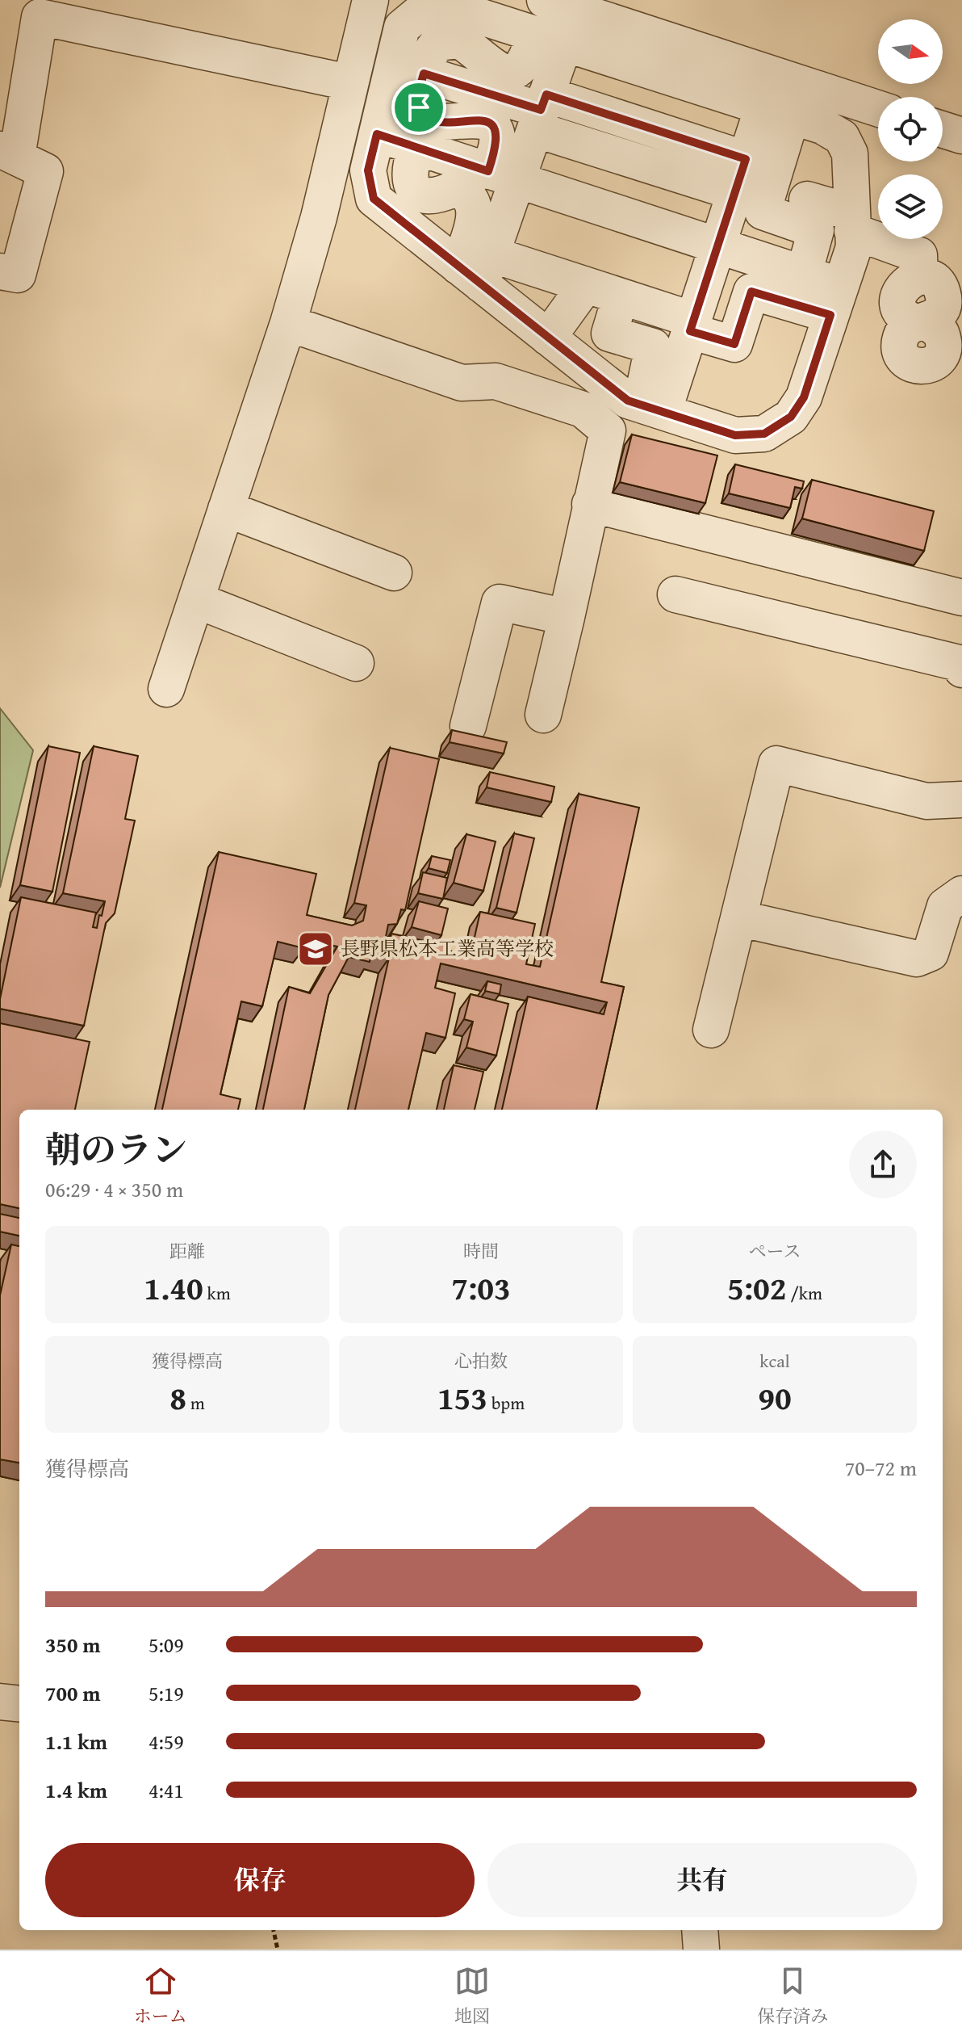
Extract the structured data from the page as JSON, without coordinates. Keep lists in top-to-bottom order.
{
  "places": {
    "school or university": ["長野県松本工業高等学校"]
  },
  "north": "right",
  "page": {
    "heading": ["朝のラン", "06:29 · 4 × 350 m"],
    "stats": [
      ["距離", "1.40 km"],
      ["時間", "7:03"],
      ["ペース", "5:02 /km"],
      ["獲得標高", "8 m"],
      ["心拍数", "153 bpm"],
      ["kcal", "90"]
    ],
    "chart": ["獲得標高", "70–72 m"],
    "list": [
      {
        "name": "350 m",
        "note": "5:09"
      },
      {
        "name": "700 m",
        "note": "5:19"
      },
      {
        "name": "1.1 km",
        "note": "4:59"
      },
      {
        "name": "1.4 km",
        "note": "4:41"
      }
    ],
    "buttons": ["保存", "共有"],
    "tabs": ["ホーム", "地図", "保存済み"]
  }
}
